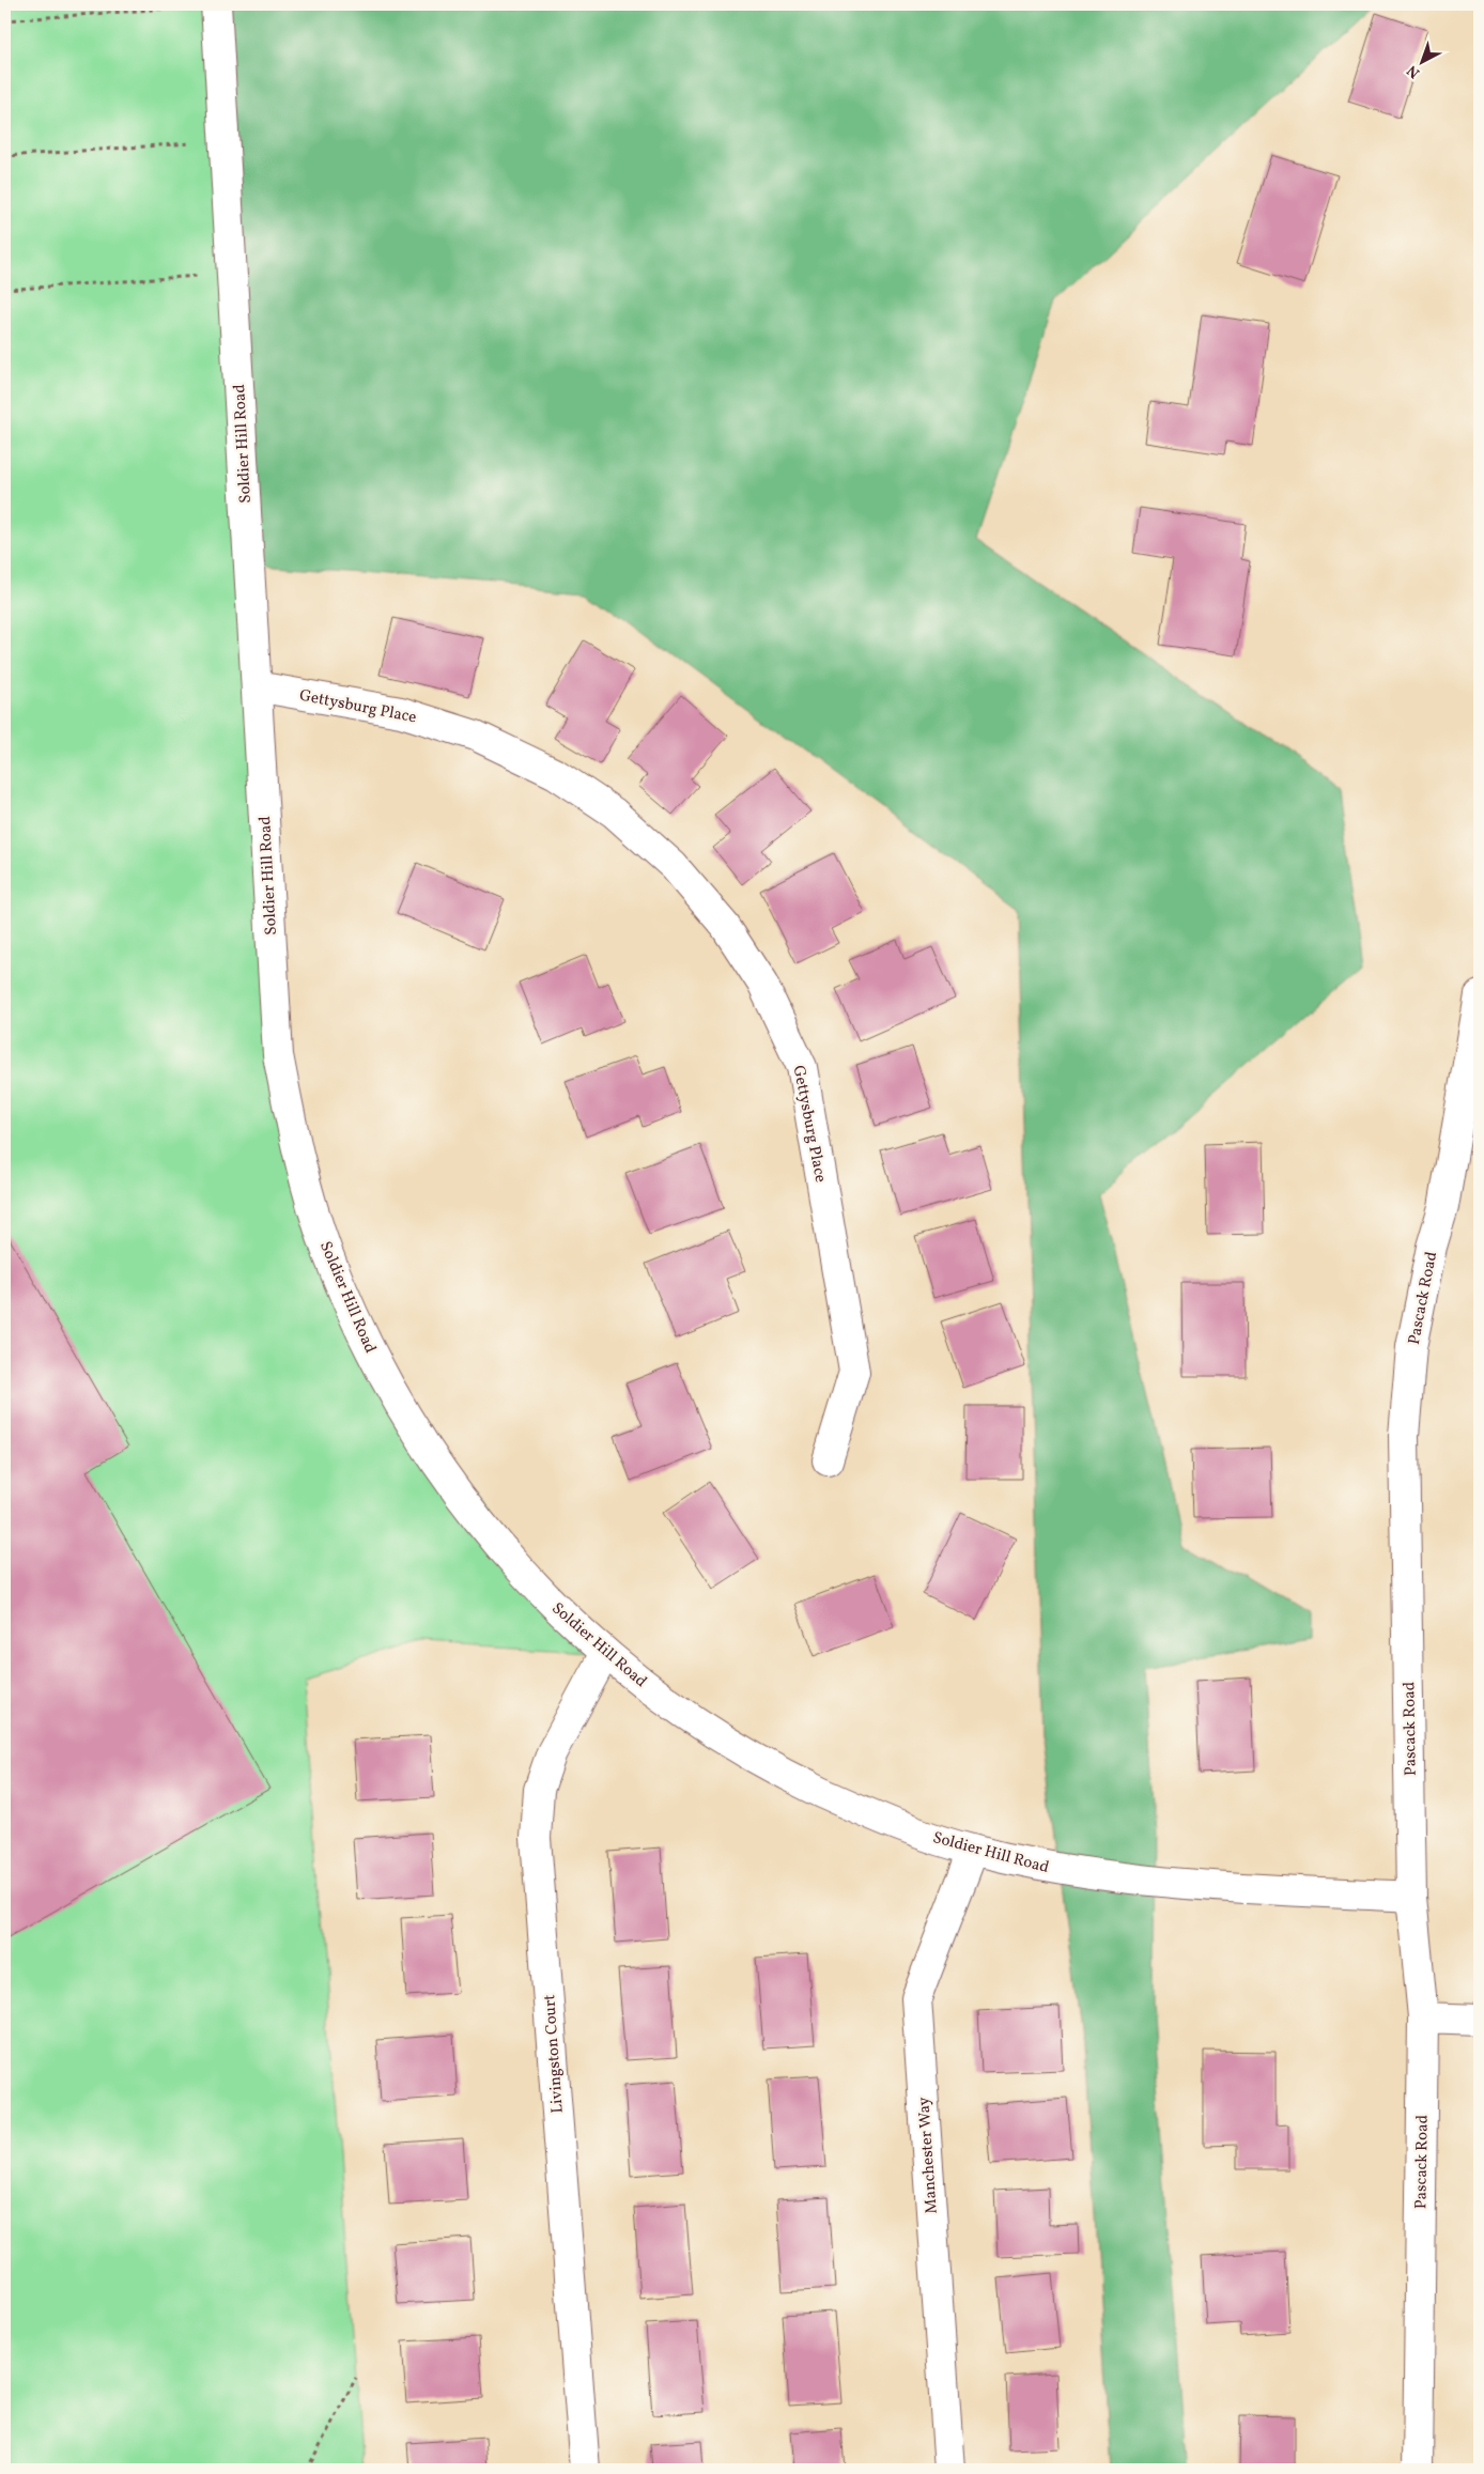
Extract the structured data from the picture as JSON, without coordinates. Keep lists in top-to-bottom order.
{
  "streets": {
    "street": [
      "Soldier Hill Road",
      "Gettysburg Place",
      "Pascack Road",
      "Livingston Court",
      "Manchester Way"
    ]
  },
  "crossings": [
    ["Soldier Hill Road", "Gettysburg Place"],
    ["Soldier Hill Road", "Pascack Road"],
    ["Soldier Hill Road", "Livingston Court"],
    ["Soldier Hill Road", "Manchester Way"]
  ],
  "north": "bottom left"
}
